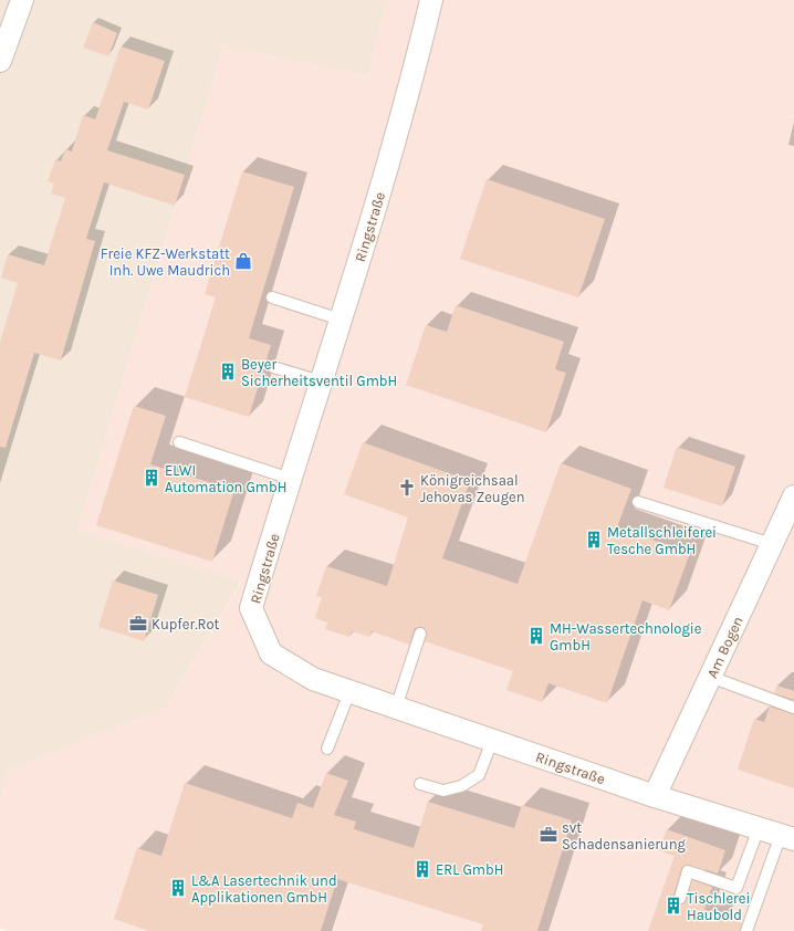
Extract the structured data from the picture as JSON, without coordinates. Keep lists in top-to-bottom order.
{
  "streets": {
    "street": ["Ringstraße", "Am Bogen"]
  },
  "crossings": [
    ["Ringstraße", "Am Bogen"]
  ],
  "places": {
    "shop": ["Freie KFZ-Werkstatt Inh. Uwe Maudrich"],
    "building": [
      "Beyer Sicherheitsventil GmbH",
      "ELWI Automation GmbH",
      "Metallschleiferei Tesche GmbH",
      "MH-Wassertechnologie GmbH",
      "ERL GmbH",
      "L&A Lasertechnik und Applikationen GmbH",
      "Tischlerei Haubold"
    ],
    "church": ["Königreichsaal Jehovas Zeugen"],
    "office": ["Kupfer.Rot", "svt Schadensanierung"]
  }
}
